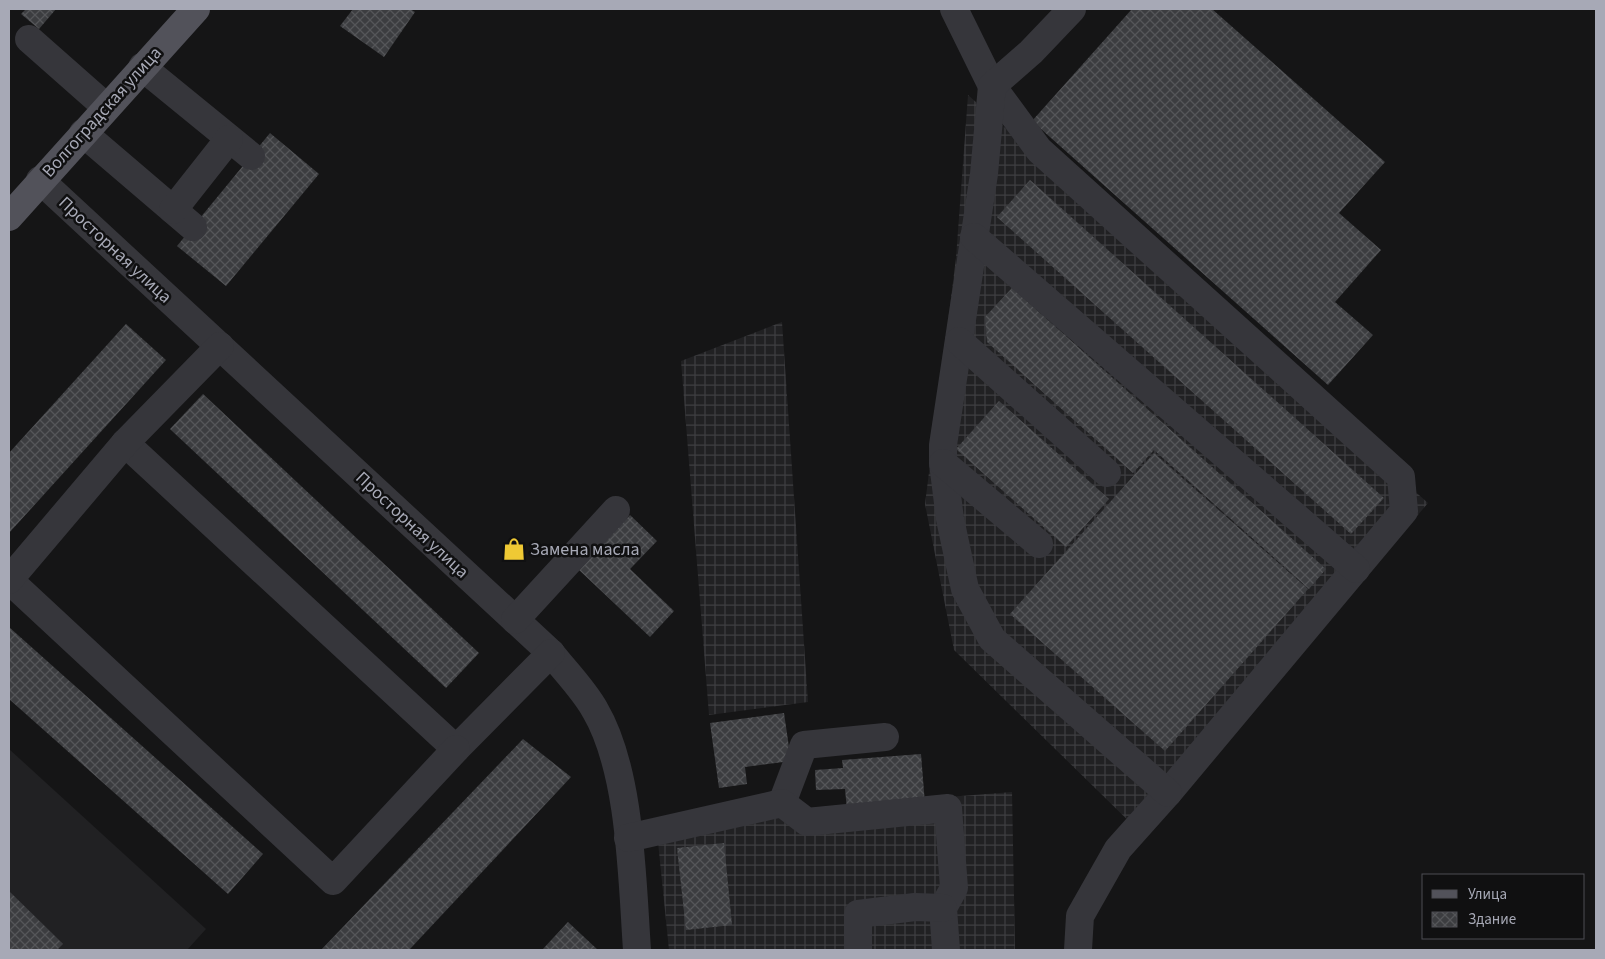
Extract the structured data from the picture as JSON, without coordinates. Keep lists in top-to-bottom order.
{
  "streets": {
    "main road": ["Волгоградская улица"],
    "street": ["Просторная улица"]
  },
  "crossings": [
    ["Волгоградская улица", "Просторная улица"]
  ],
  "places": {
    "shop": ["Замена масла"]
  },
  "legend": ["Улица", "Здание"]
}
